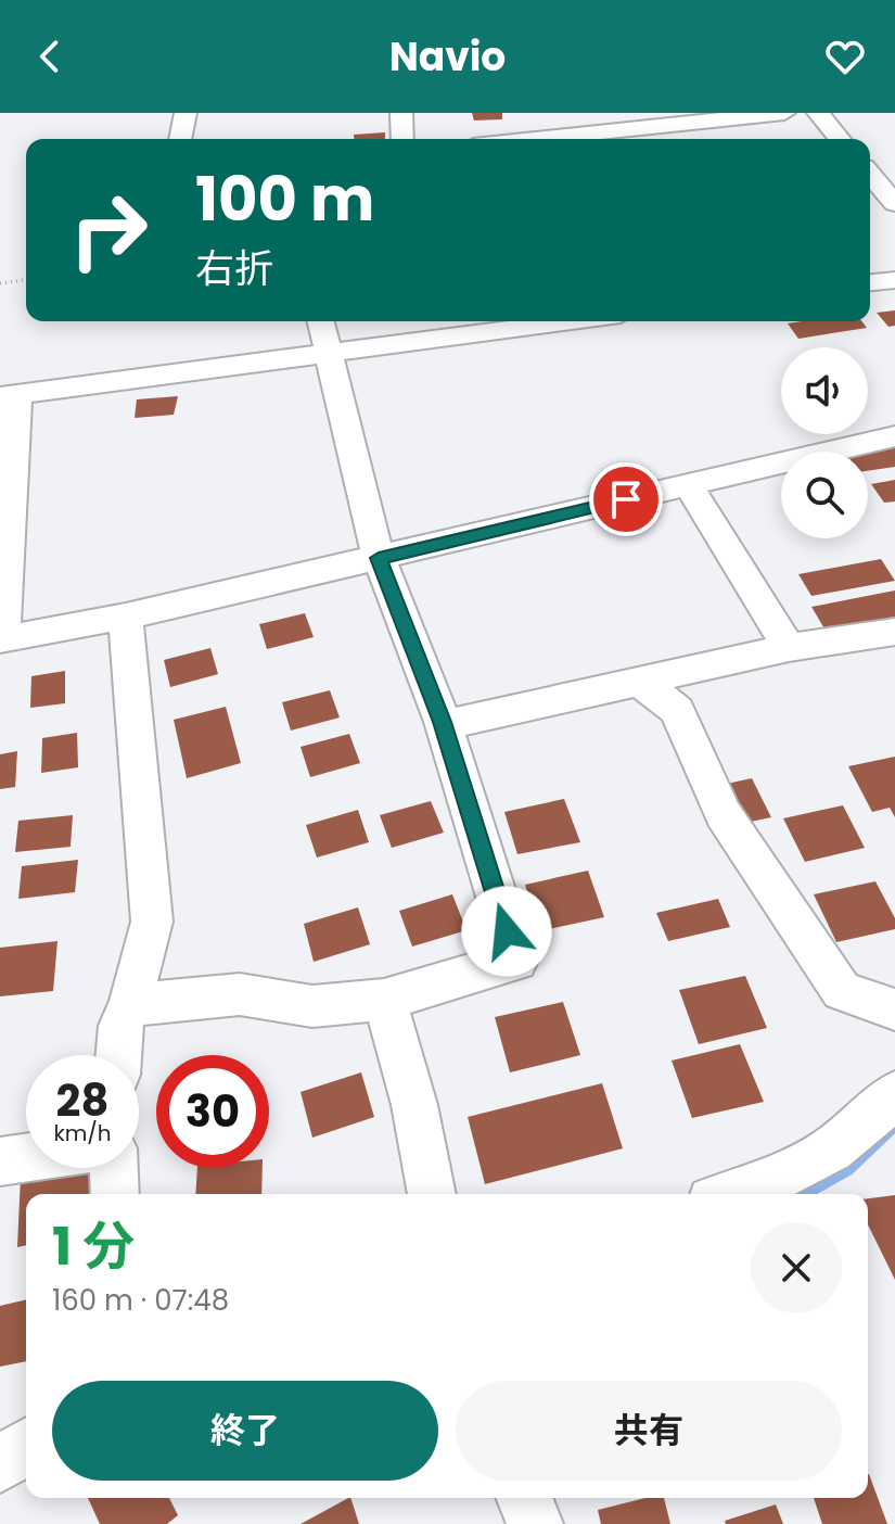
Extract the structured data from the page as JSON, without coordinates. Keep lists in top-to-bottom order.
{
  "page": {
    "header": "Navio",
    "turn": ["100 m", "右折"],
    "speed": "28 km/h",
    "limit": "30",
    "heading": ["1 分", "160 m · 07:48"],
    "buttons": ["終了", "共有"]
  }
}
